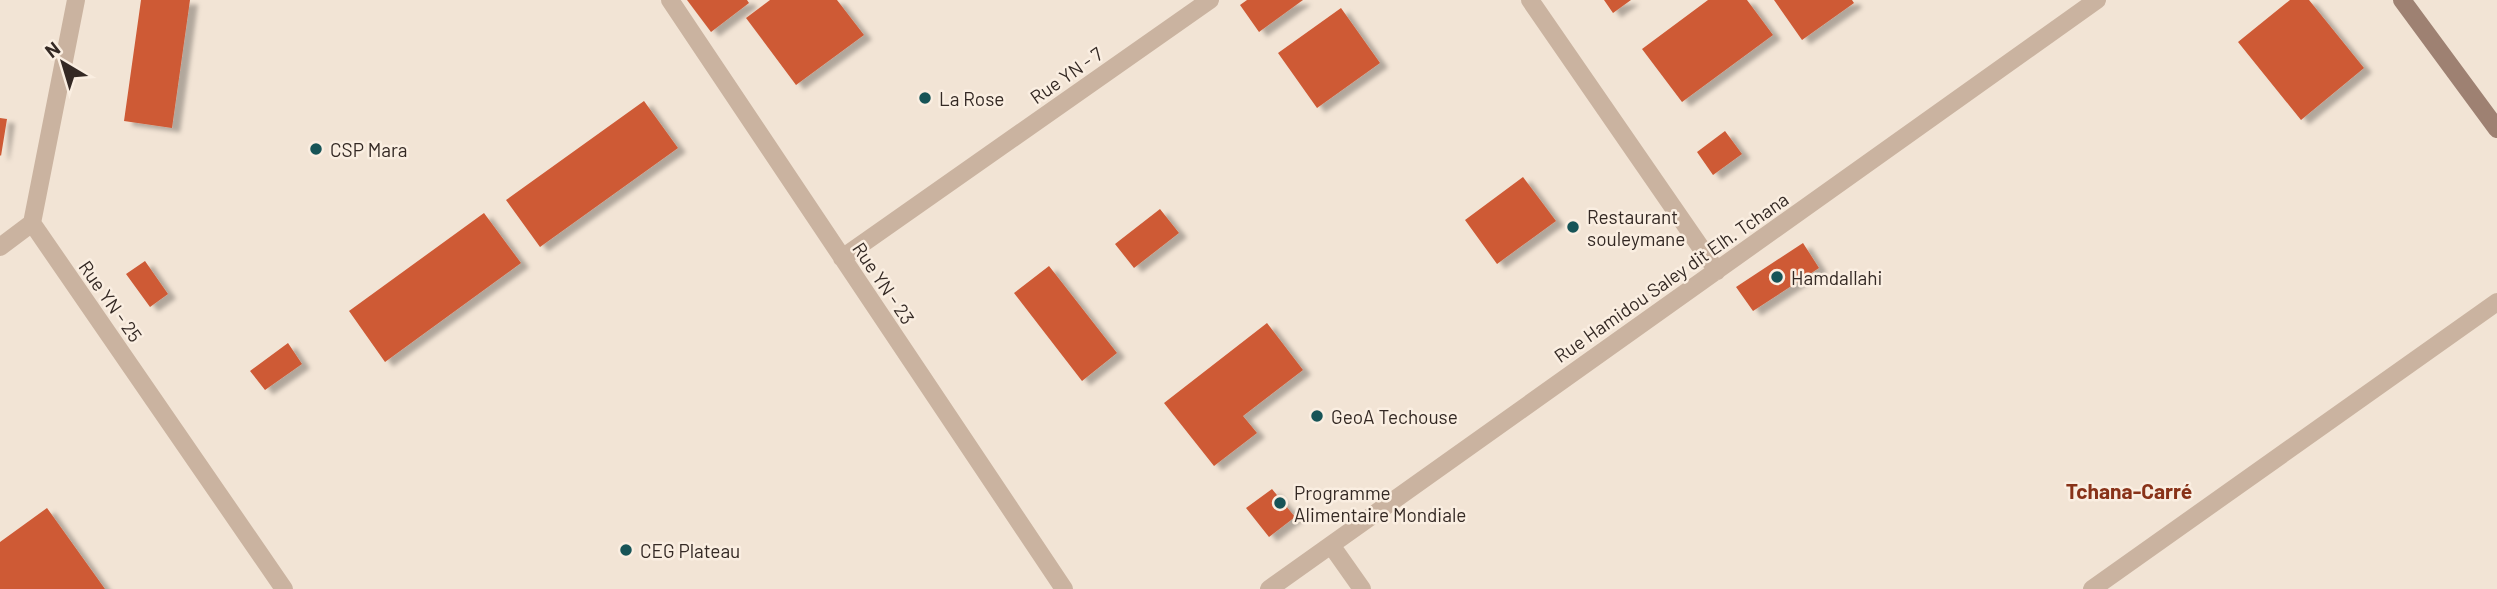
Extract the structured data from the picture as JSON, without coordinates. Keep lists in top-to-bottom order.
{
  "streets": {
    "street": [
      "Rue YN - 7",
      "Rue Hamidou Saley dit Elh. Tchana",
      "Rue YN - 23",
      "Rue YN - 25"
    ]
  },
  "crossings": [
    ["Rue YN - 7", "Rue YN - 23"]
  ],
  "districts": ["Tchana-Carré"],
  "places": [
    "La Rose",
    "CSP Mara",
    "Restaurant souleymane",
    "Hamdallahi",
    "GeoA Techouse",
    "Programme Alimentaire Mondiale",
    "CEG Plateau"
  ],
  "north": "top left"
}
